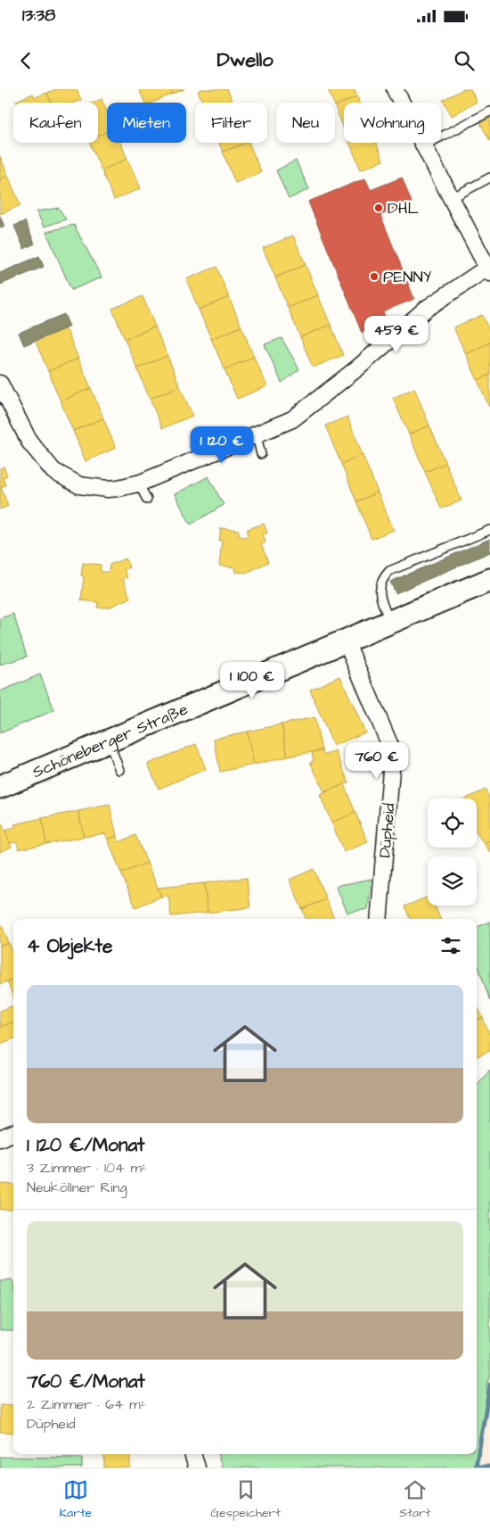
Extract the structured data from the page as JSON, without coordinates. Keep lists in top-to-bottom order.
{
  "streets": {
    "street": ["Schöneberger Straße", "Düpheid"]
  },
  "crossings": [
    ["Schöneberger Straße", "Düpheid"]
  ],
  "places": ["DHL", "PENNY"],
  "page": {
    "status": "13:38",
    "header": "Dwello",
    "chip": [
      "Kaufen",
      "Mieten",
      "Filter",
      "Neu",
      "Wohnung"
    ],
    "price": [
      "459 €",
      "1 120 €",
      "1 100 €",
      "760 €"
    ],
    "heading": "4 Objekte",
    "list": [
      {
        "name": "1 120 €/Monat",
        "note": "3 Zimmer · 104 m² · Neuköllner Ring"
      },
      {
        "name": "760 €/Monat",
        "note": "2 Zimmer · 64 m² · Düpheid"
      }
    ],
    "tabs": ["Karte", "Gespeichert", "Start"]
  }
}
